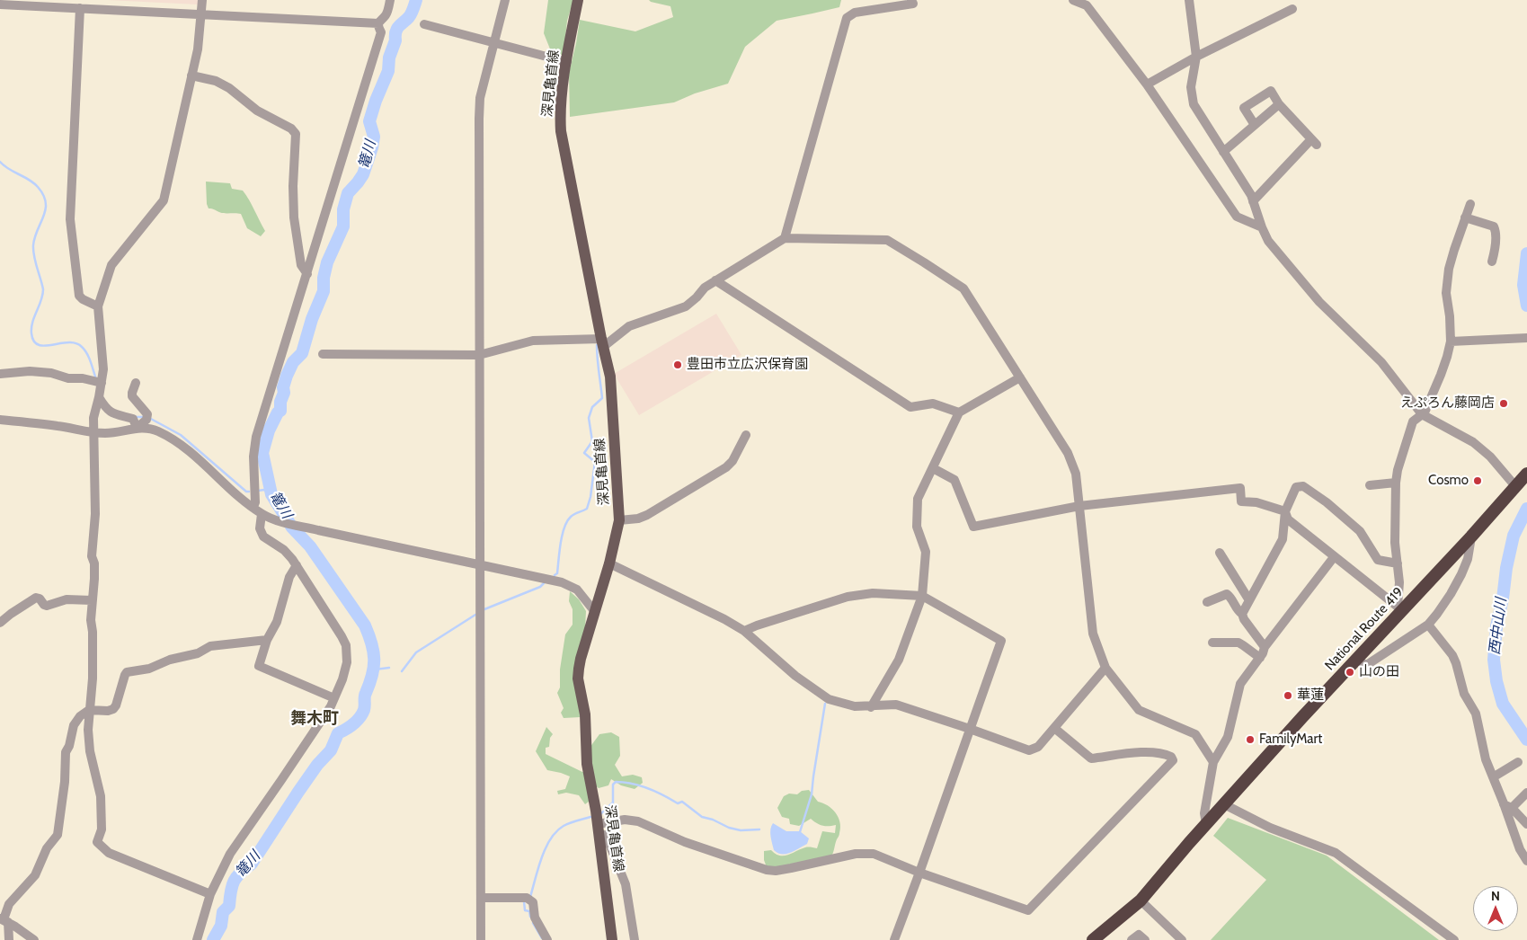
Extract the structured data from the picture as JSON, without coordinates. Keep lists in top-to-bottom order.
{
  "streets": {
    "highway": ["National Route 419"],
    "main road": ["深見亀首線"]
  },
  "districts": ["舞木町"],
  "water": ["篭川", "西中山川"],
  "places": [
    "豊田市立広沢保育園",
    "えぷろん藤岡店",
    "Cosmo",
    "山の田",
    "華蓮",
    "FamilyMart"
  ],
  "north": "top"
}
